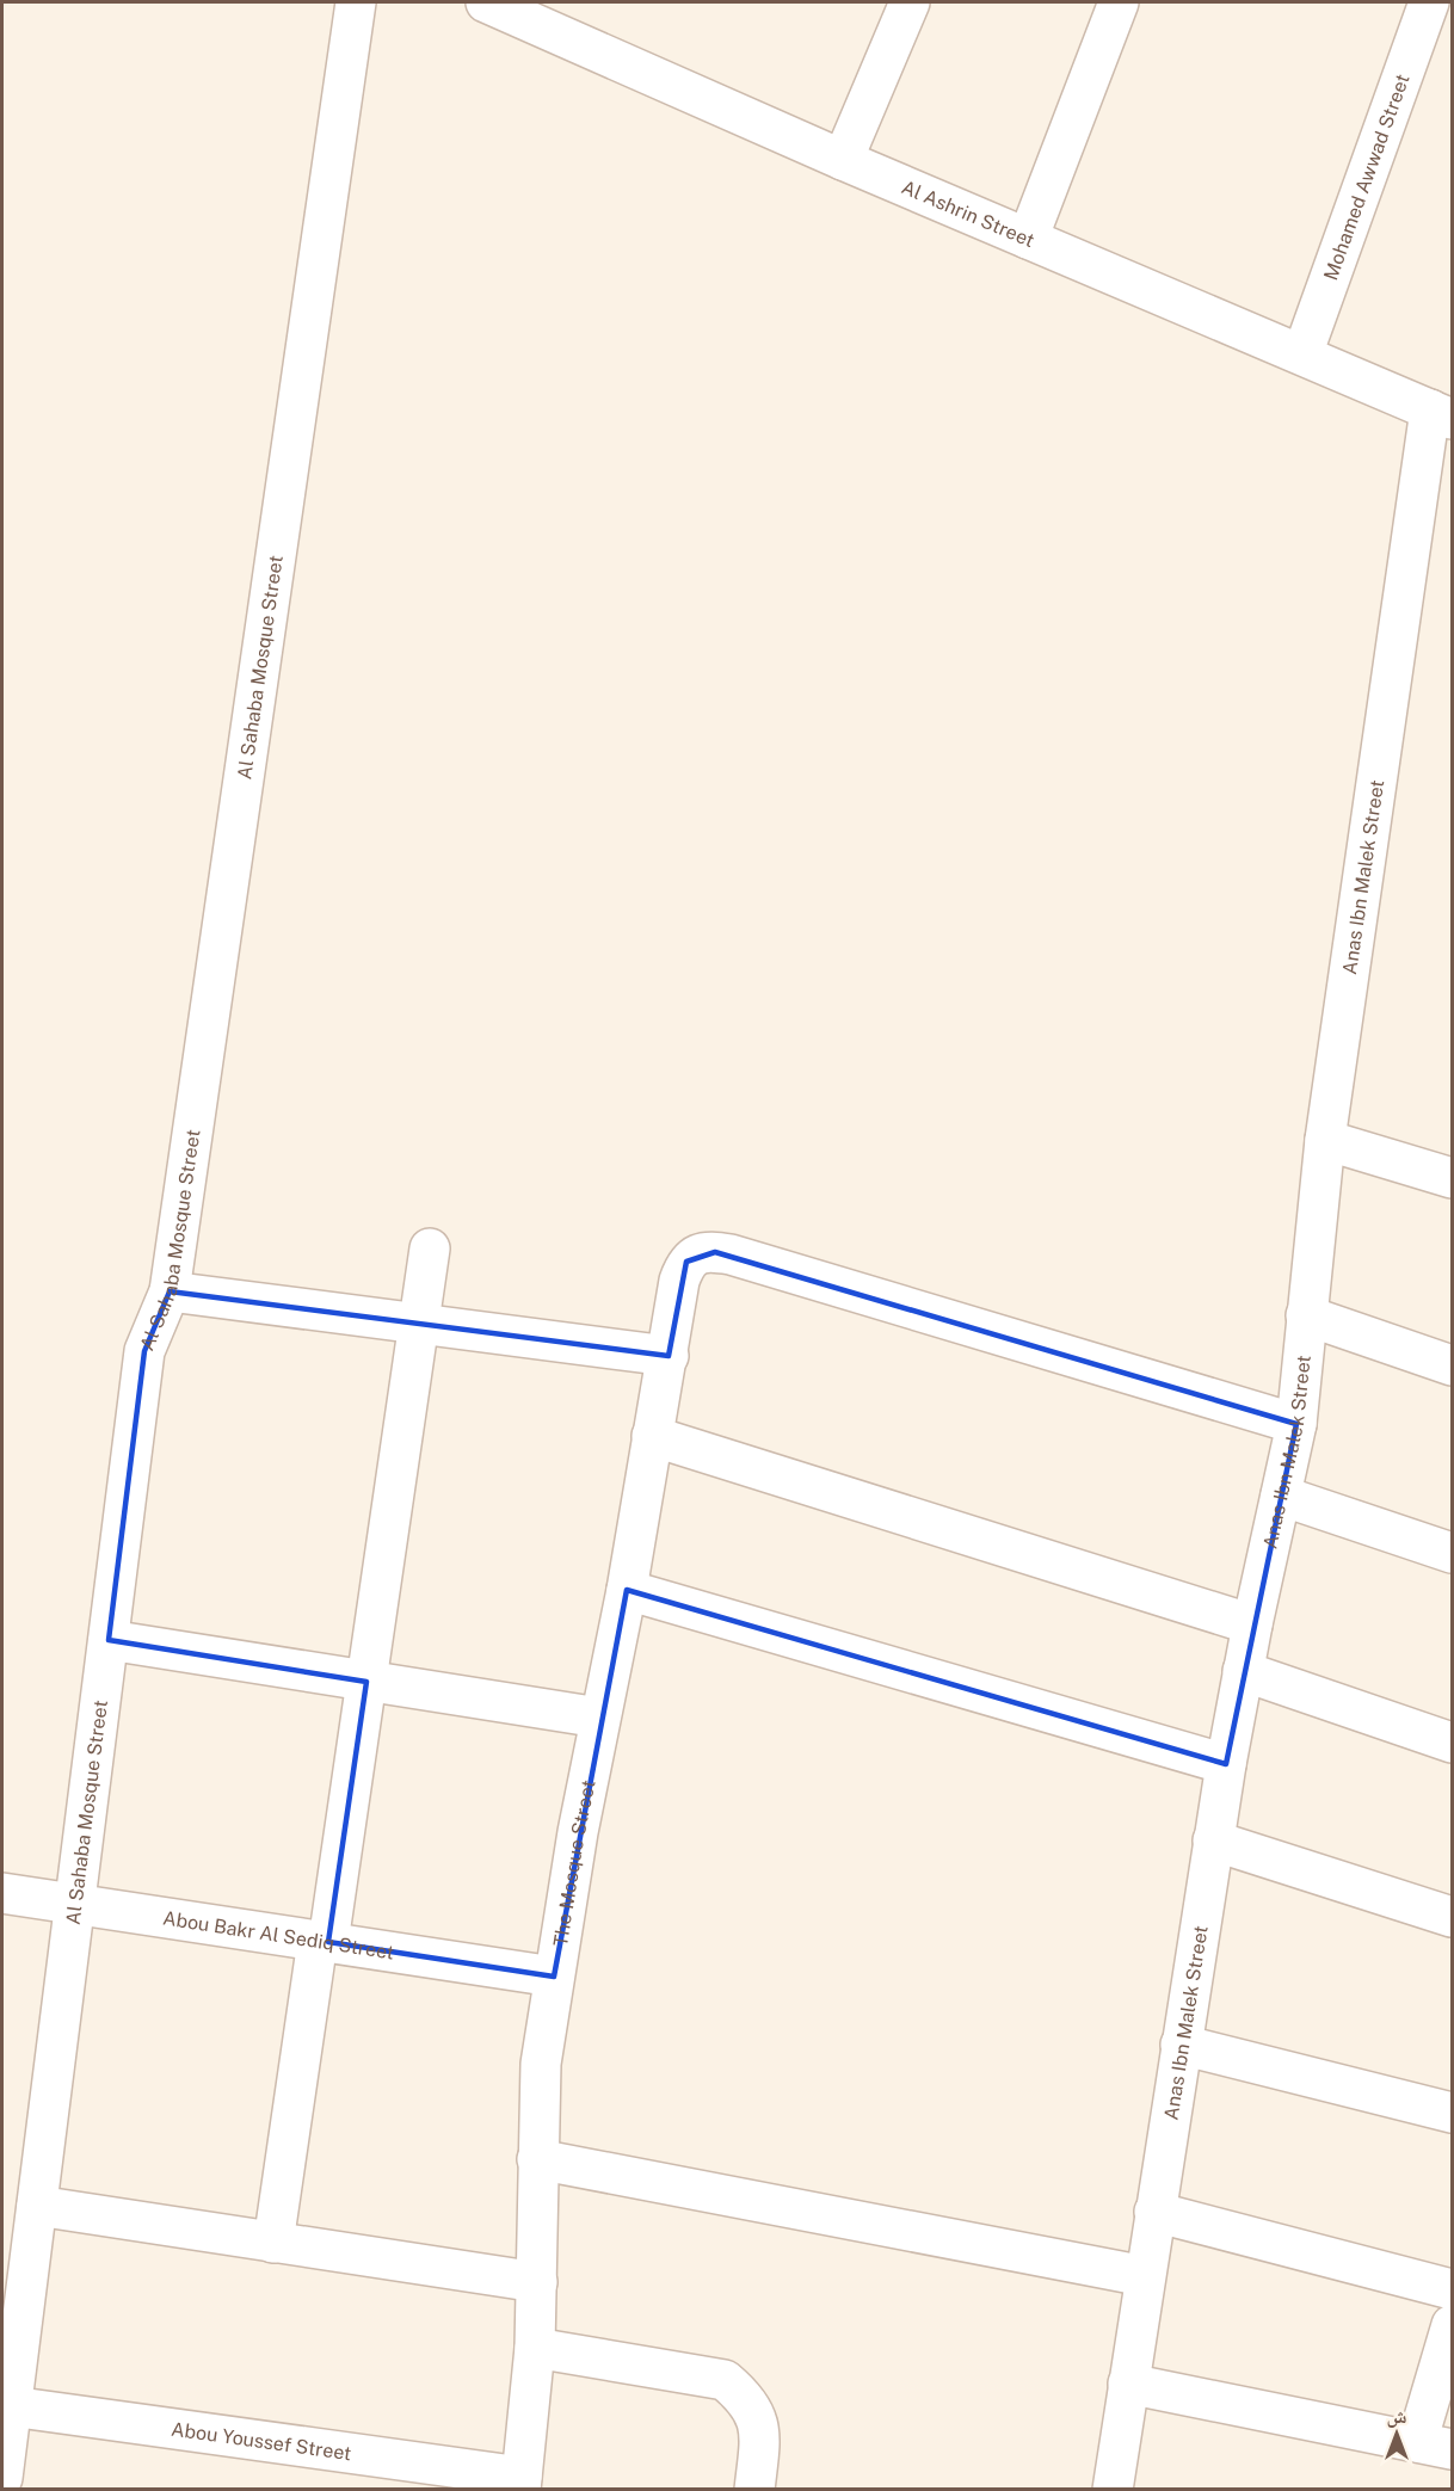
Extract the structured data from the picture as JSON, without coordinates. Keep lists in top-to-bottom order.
{
  "streets": {
    "street": [
      "Mohamed Awwad Street",
      "Al Ashrin Street",
      "Al Sahaba Mosque Street",
      "Anas Ibn Malek Street",
      "The Mosque Street",
      "Abou Bakr Al Sediq Street",
      "Abou Youssef Street"
    ]
  },
  "crossings": [
    ["Mohamed Awwad Street", "Al Ashrin Street"],
    ["Al Ashrin Street", "Anas Ibn Malek Street"],
    ["Al Sahaba Mosque Street", "Abou Bakr Al Sediq Street"],
    ["Al Sahaba Mosque Street", "Abou Youssef Street"],
    ["Anas Ibn Malek Street", "The Mosque Street"],
    ["The Mosque Street", "Abou Bakr Al Sediq Street"],
    ["The Mosque Street", "Abou Youssef Street"]
  ],
  "north": "top"
}
